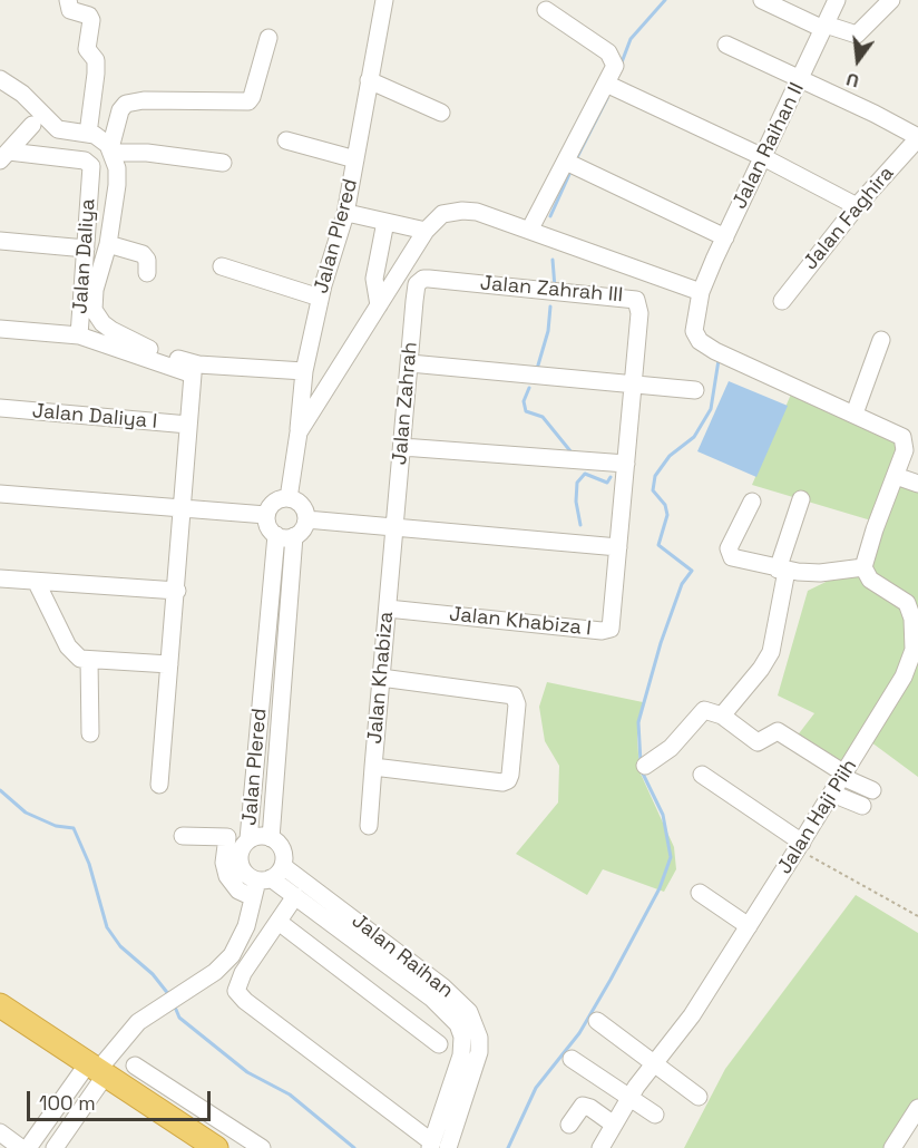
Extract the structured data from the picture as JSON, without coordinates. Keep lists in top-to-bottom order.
{
  "streets": {
    "street": [
      "Jalan Raihan II",
      "Jalan Faghira",
      "Jalan Plered",
      "Jalan Daliya",
      "Jalan Zahrah III",
      "Jalan Zahrah",
      "Jalan Daliya I",
      "Jalan Khabiza I",
      "Jalan Khabiza",
      "Jalan Haji Piih",
      "Jalan Raihan"
    ]
  },
  "crossings": [
    ["Jalan Plered", "Jalan Raihan"],
    ["Jalan Daliya", "Jalan Daliya I"],
    ["Jalan Zahrah III", "Jalan Zahrah"],
    ["Jalan Zahrah III", "Jalan Khabiza I"],
    ["Jalan Zahrah", "Jalan Khabiza"],
    ["Jalan Khabiza I", "Jalan Khabiza"]
  ],
  "scale_bar": "100 m",
  "north": "bottom"
}
